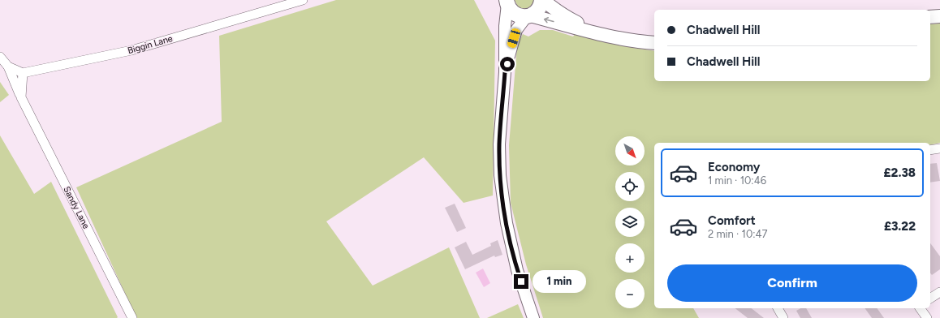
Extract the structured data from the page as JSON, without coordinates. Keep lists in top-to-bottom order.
{
  "streets": {
    "street": ["Biggin Lane", "Sandy Lane"]
  },
  "north": "bottom right",
  "page": {
    "banner": ["Chadwell Hill", "Chadwell Hill"],
    "map_buttons": ["+", "−"],
    "list": [
      {
        "name": "Economy",
        "note": "1 min · 10:46",
        "value": "£2.38"
      },
      {
        "name": "Comfort",
        "note": "2 min · 10:47",
        "value": "£3.22"
      }
    ],
    "buttons": "Confirm",
    "bubble": "1 min"
  }
}
